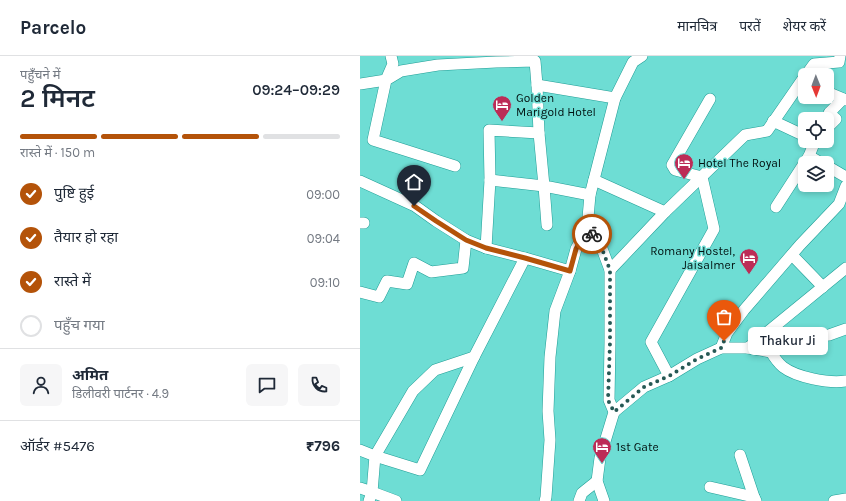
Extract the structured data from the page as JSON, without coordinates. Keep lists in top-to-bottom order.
{
  "places": {
    "hotel": [
      "Golden Marigold Hotel",
      "Hotel The Royal",
      "Romany Hostel, Jaisalmer",
      "1st Gate"
    ],
    "other": ["Thakur Ji"]
  },
  "north": "bottom",
  "page": {
    "header": "Parcelo",
    "nav": ["मानचित्र", "परतें", "शेयर करें"],
    "heading": ["2 मिनट", "पहुँचने में", "09:24–09:29"],
    "panel": [
      "अमित",
      "डिलीवरी पार्टनर · 4.9",
      "ऑर्डर #5476",
      "₹796"
    ],
    "bar": "रास्ते में · 150 m",
    "list": [
      ["पुष्टि हुई", "09:00"],
      ["तैयार हो रहा", "09:04"],
      ["रास्ते में", "09:10"],
      "पहुँच गया"
    ],
    "bubble": "Thakur Ji"
  }
}
